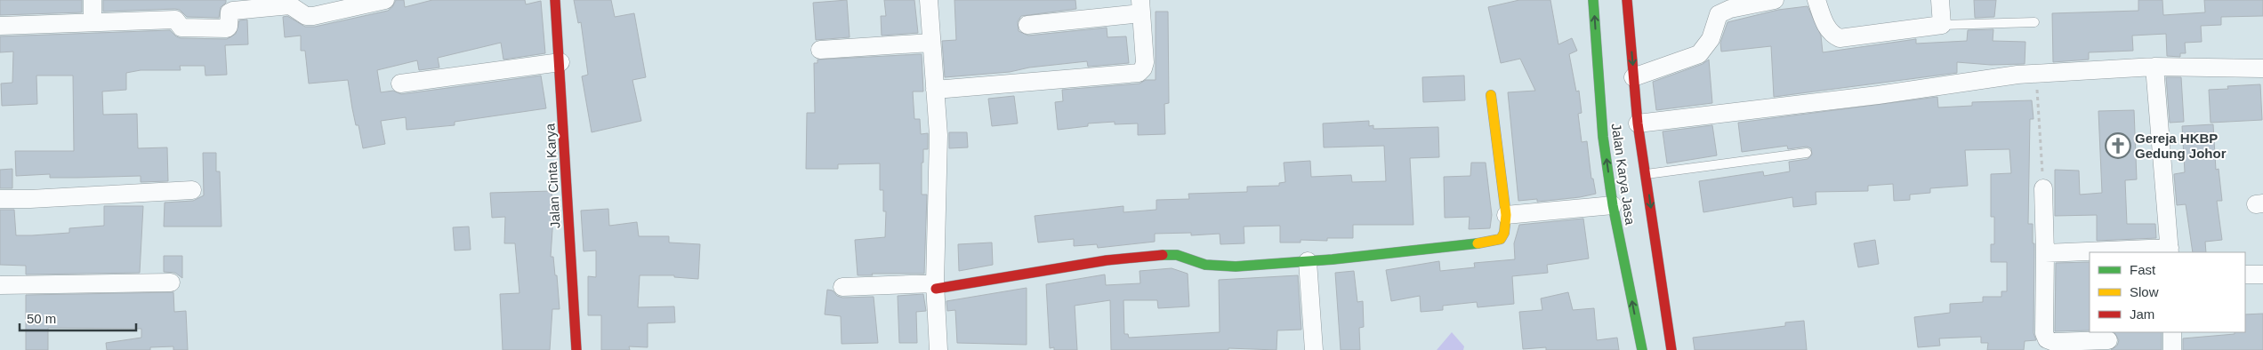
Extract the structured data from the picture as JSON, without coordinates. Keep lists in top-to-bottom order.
{
  "streets": {
    "main road": ["Jalan Karya Jasa", "Jalan Cinta Karya"]
  },
  "places": {
    "church": ["Gereja HKBP Gedung Johor"]
  },
  "legend": ["Fast", "Slow", "Jam"],
  "scale_bar": "50 m"
}
